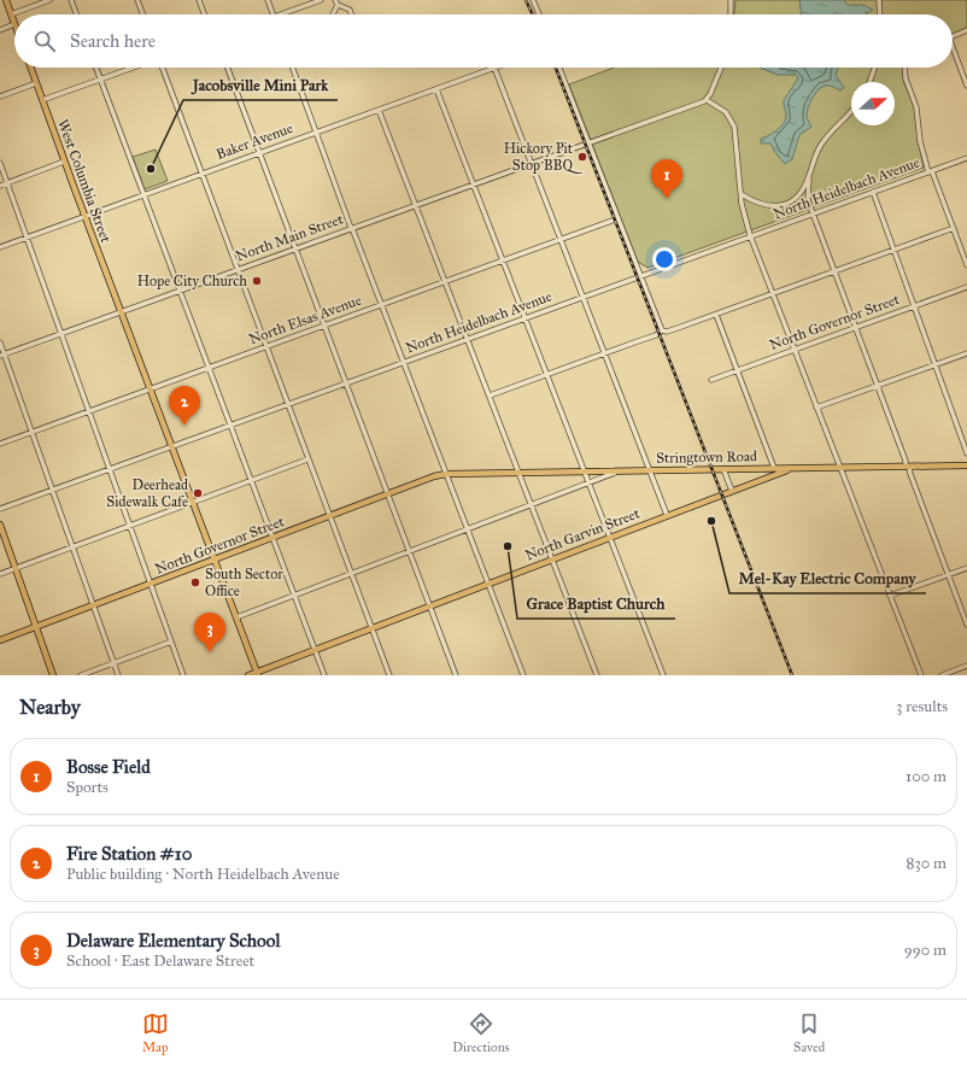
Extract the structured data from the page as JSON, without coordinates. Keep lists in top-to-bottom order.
{
  "streets": {
    "main road": [
      "West Columbia Street",
      "North Governor Street",
      "Stringtown Road",
      "North Garvin Street"
    ],
    "street": [
      "Baker Avenue",
      "North Heidelbach Avenue",
      "North Main Street",
      "North Elsas Avenue"
    ]
  },
  "crossings": [
    ["Baker Avenue", "West Columbia Street"],
    ["West Columbia Street", "North Heidelbach Avenue"],
    ["West Columbia Street", "North Main Street"],
    ["West Columbia Street", "North Elsas Avenue"],
    ["West Columbia Street", "North Governor Street"],
    ["West Columbia Street", "North Garvin Street"],
    ["North Governor Street", "Stringtown Road"],
    ["Stringtown Road", "North Garvin Street"]
  ],
  "places": [
    "Hickory Pit Stop BBQ",
    "Jacobsville Mini Park",
    "Hope City Church",
    "Deerhead Sidewalk Cafe",
    "Mel-Kay Electric Company",
    "Grace Baptist Church",
    "South Sector Office"
  ],
  "north": "right",
  "page": {
    "search": "Search here",
    "pins": ["1", "2", "3"],
    "heading": ["Nearby", "3 results"],
    "list": [
      {
        "mark": "1",
        "name": "Bosse Field",
        "note": "Sports",
        "value": "100 m"
      },
      {
        "mark": "2",
        "name": "Fire Station #10",
        "note": "Public building · North Heidelbach Avenue",
        "value": "830 m"
      },
      {
        "mark": "3",
        "name": "Delaware Elementary School",
        "note": "School · East Delaware Street",
        "value": "990 m"
      }
    ],
    "nav": ["Map", "Directions", "Saved"]
  }
}
